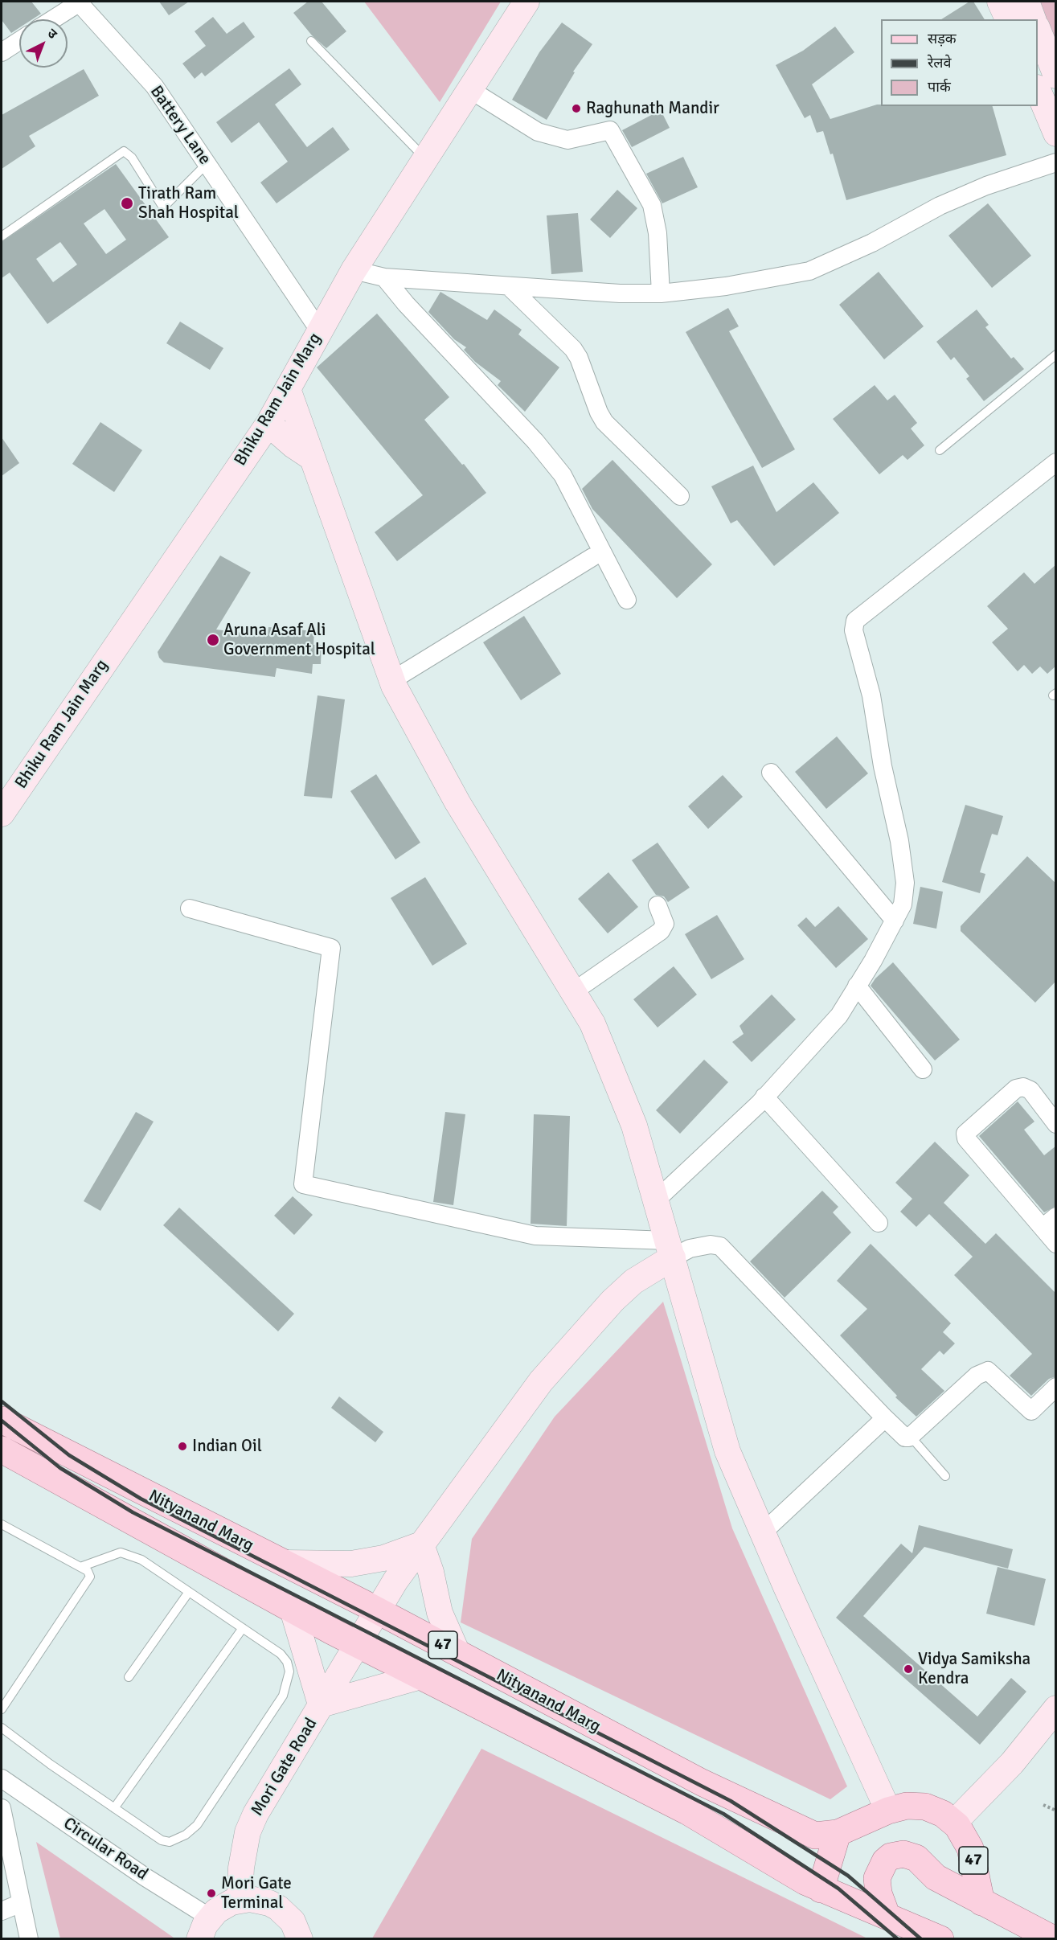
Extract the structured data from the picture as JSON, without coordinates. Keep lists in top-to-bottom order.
{
  "streets": {
    "main road": ["Nityanand Marg", "47"],
    "street": [
      "Battery Lane",
      "Bhiku Ram Jain Marg",
      "Mori Gate Road",
      "Circular Road"
    ]
  },
  "crossings": [
    ["Battery Lane", "Bhiku Ram Jain Marg"],
    ["Nityanand Marg", "Mori Gate Road"]
  ],
  "places": [
    "Raghunath Mandir",
    "Tirath Ram Shah Hospital",
    "Aruna Asaf Ali Government Hospital",
    "Indian Oil",
    "Vidya Samiksha Kendra",
    "Mori Gate Terminal"
  ],
  "legend": ["सड़क", "रेलवे", "पार्क"],
  "north": "top right"
}
